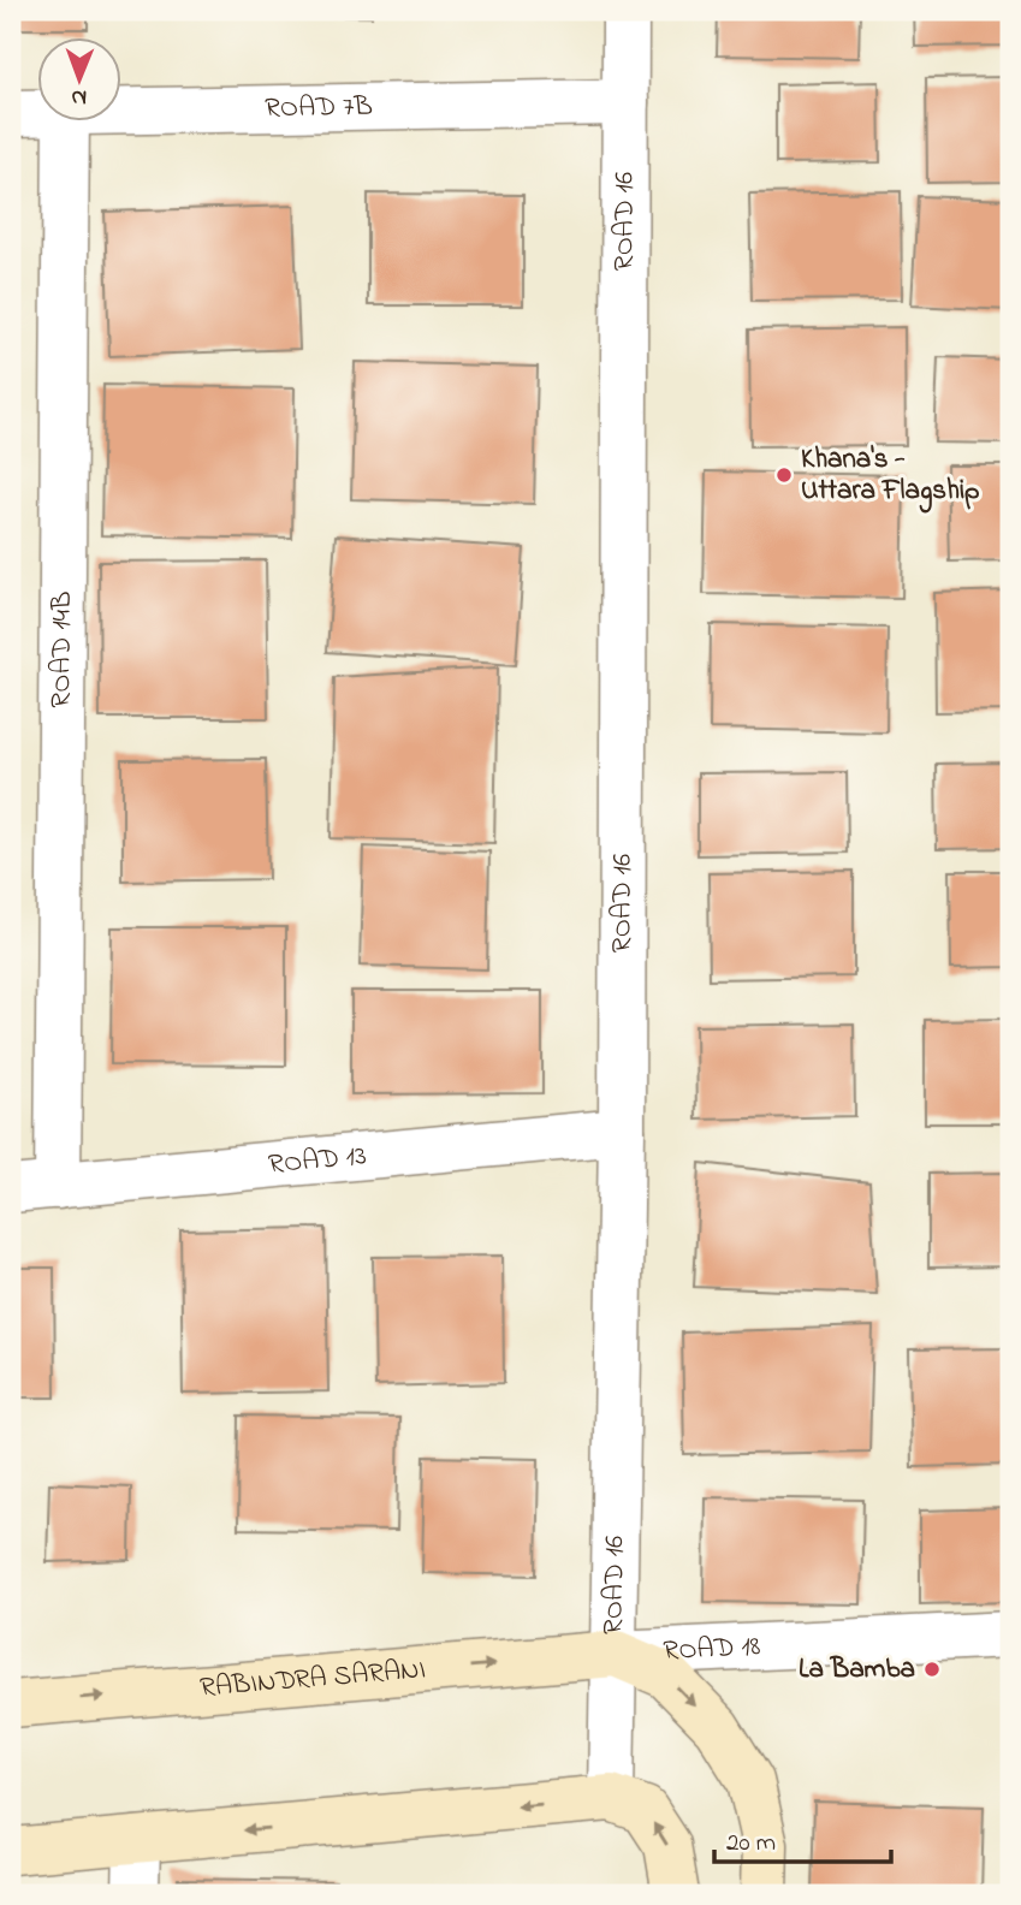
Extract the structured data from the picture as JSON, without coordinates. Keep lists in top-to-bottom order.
{
  "streets": {
    "street": [
      "ROAD 7B",
      "ROAD 16",
      "ROAD 14B",
      "ROAD 13",
      "ROAD 18",
      "RABINDRA SARANI"
    ]
  },
  "crossings": [
    ["ROAD 7B", "ROAD 16"],
    ["ROAD 16", "ROAD 13"],
    ["ROAD 16", "ROAD 18"],
    ["ROAD 16", "RABINDRA SARANI"],
    ["ROAD 14B", "ROAD 13"],
    ["ROAD 18", "RABINDRA SARANI"]
  ],
  "places": ["Khana's - Uttara Flagship", "La Bamba"],
  "scale_bar": "20 m",
  "north": "bottom"
}
